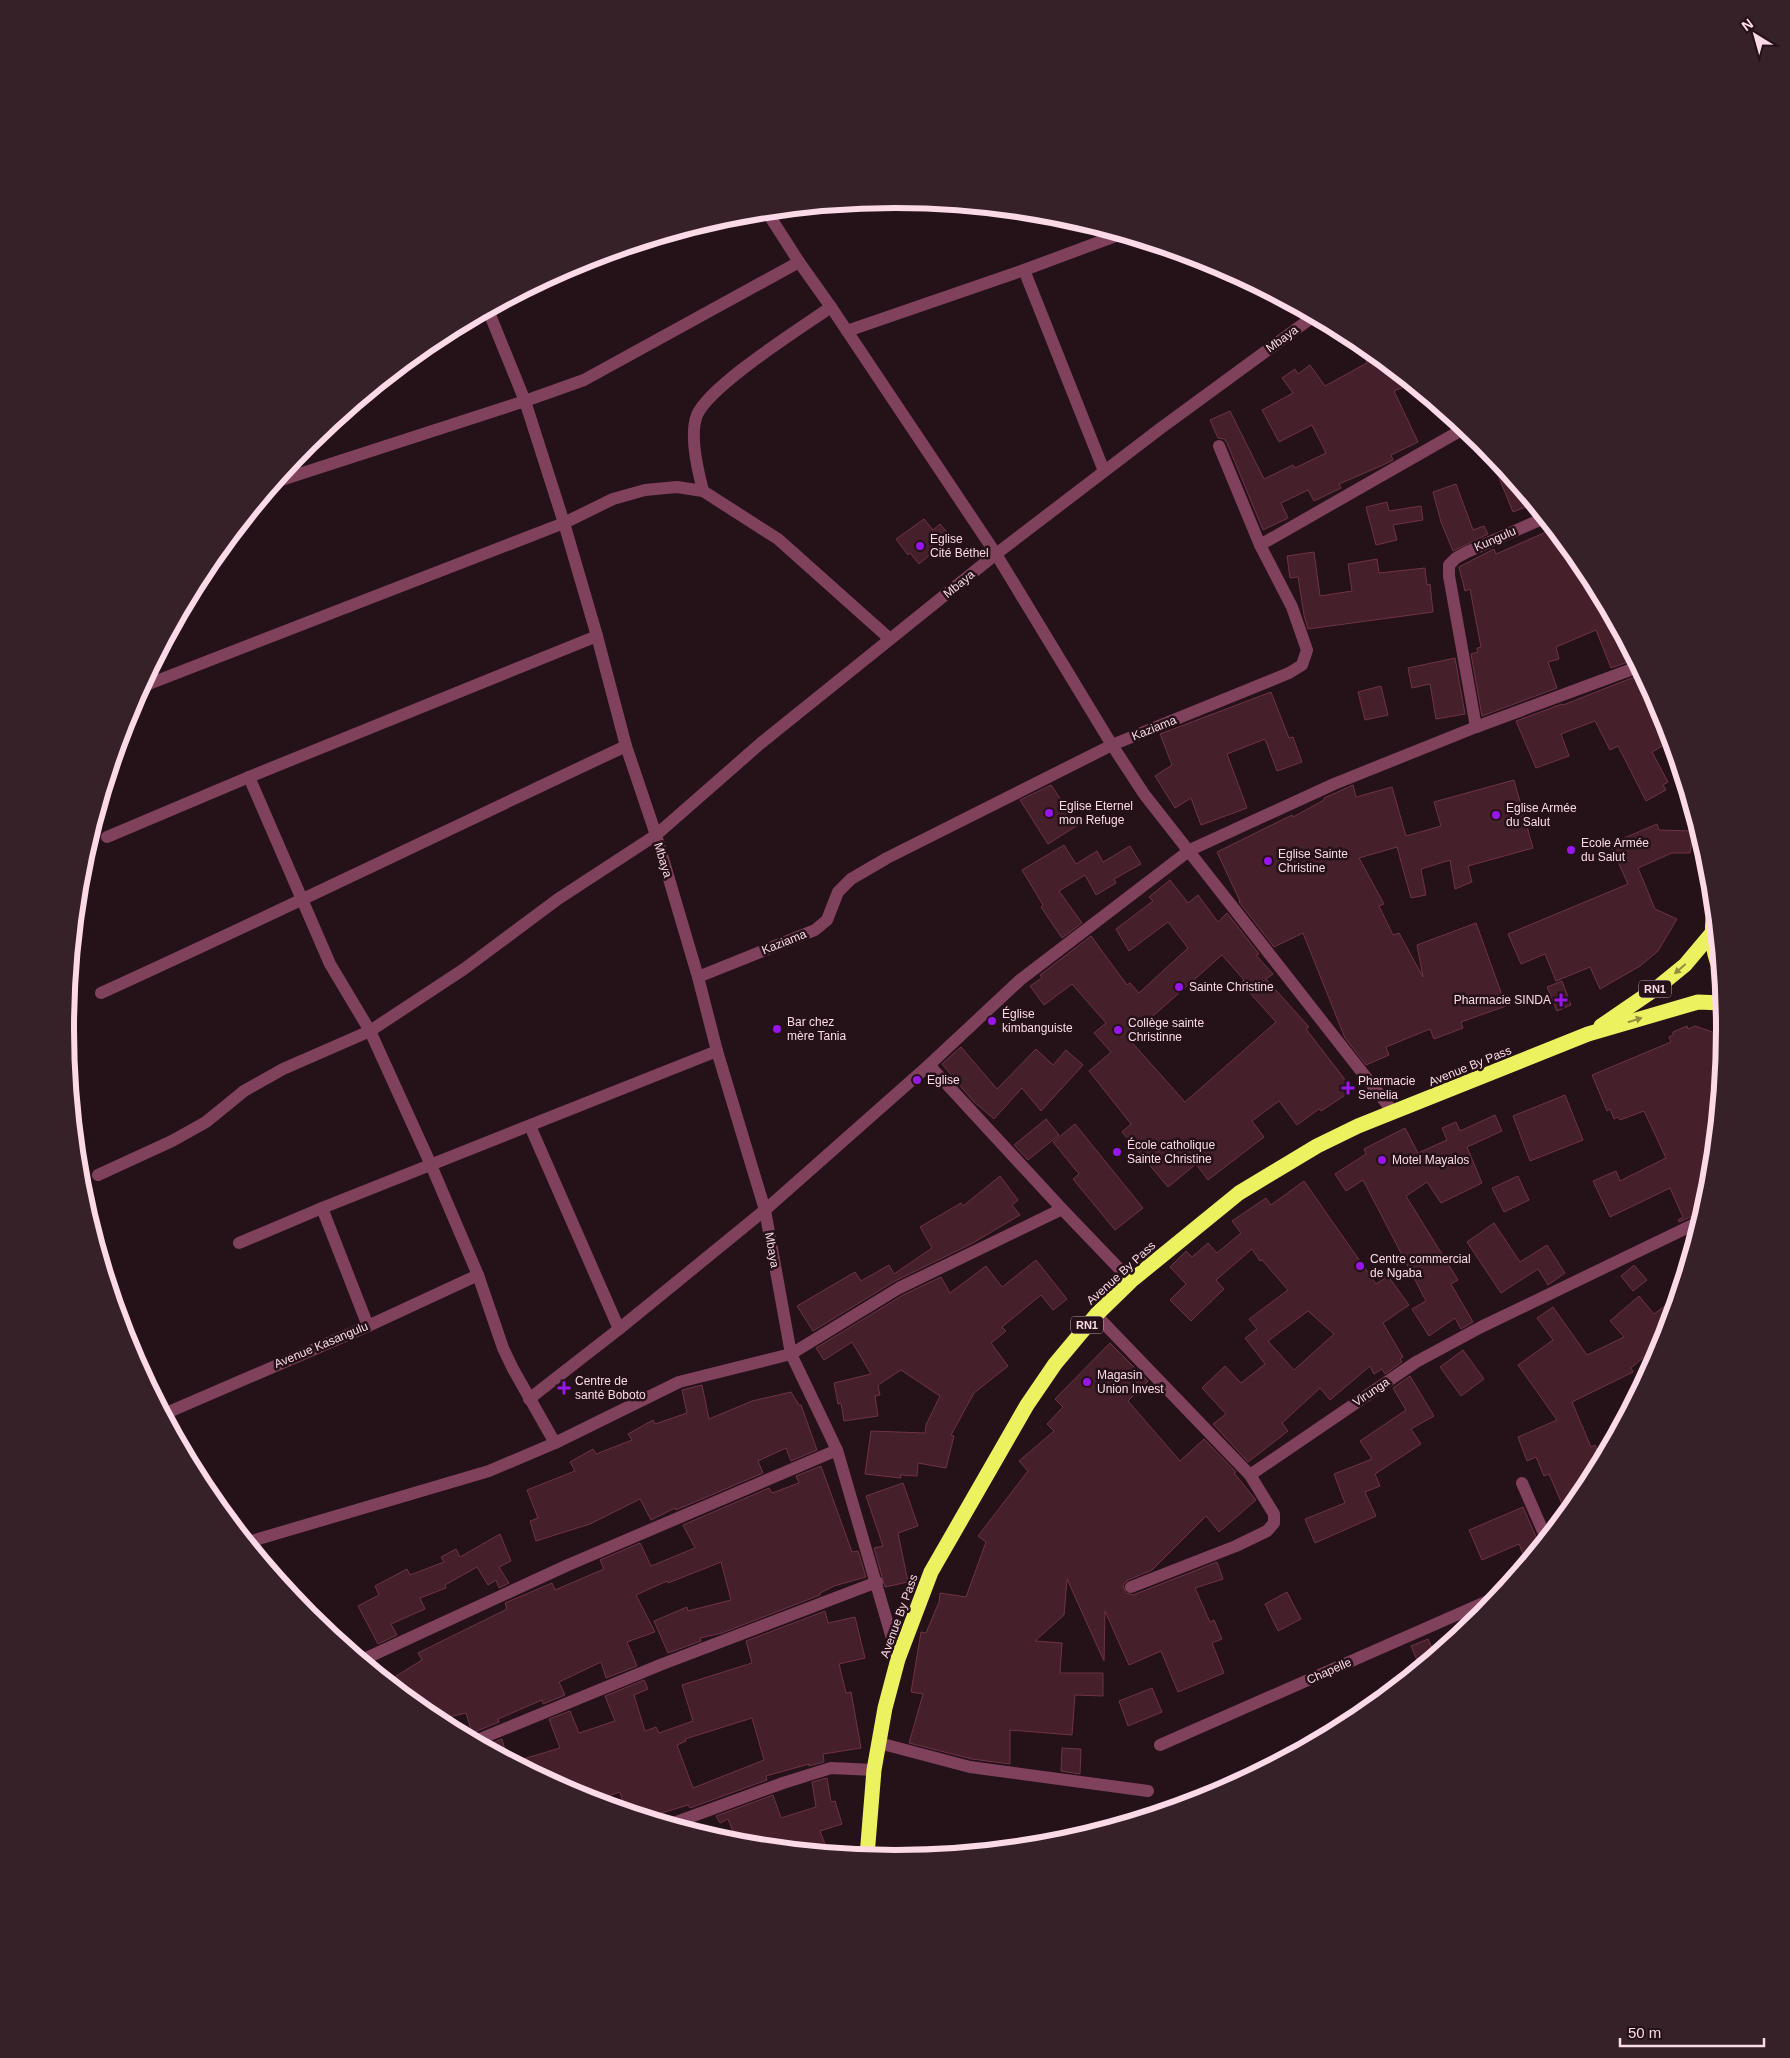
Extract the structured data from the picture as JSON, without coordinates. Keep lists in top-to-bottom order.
{
  "streets": {
    "highway": ["RN1", "Avenue By Pass"],
    "street": [
      "Mbaya",
      "Kungulu",
      "Kaziama",
      "Avenue Kasangulu",
      "Virunga",
      "Chapelle"
    ]
  },
  "crossings": [
    ["Mbaya", "Kaziama"],
    ["Mbaya", "Avenue By Pass"],
    ["RN1", "Avenue By Pass"]
  ],
  "places": {
    "other": [
      "Eglise Cité Béthel",
      "Eglise Eternel mon Refuge",
      "Eglise Armée du Salut",
      "Ecole Armée du Salut",
      "Eglise Sainte Christine",
      "Sainte Christine",
      "Église kimbanguiste",
      "Bar chez mère Tania",
      "Collège sainte Christinne",
      "Eglise",
      "École catholique Sainte Christine",
      "Motel Mayalos",
      "Centre commercial de Ngaba",
      "Magasin Union Invest"
    ],
    "health": ["Pharmacie SINDA", "Pharmacie Senelia", "Centre de santé Boboto"]
  },
  "scale_bar": "50 m",
  "north": "top left"
}
